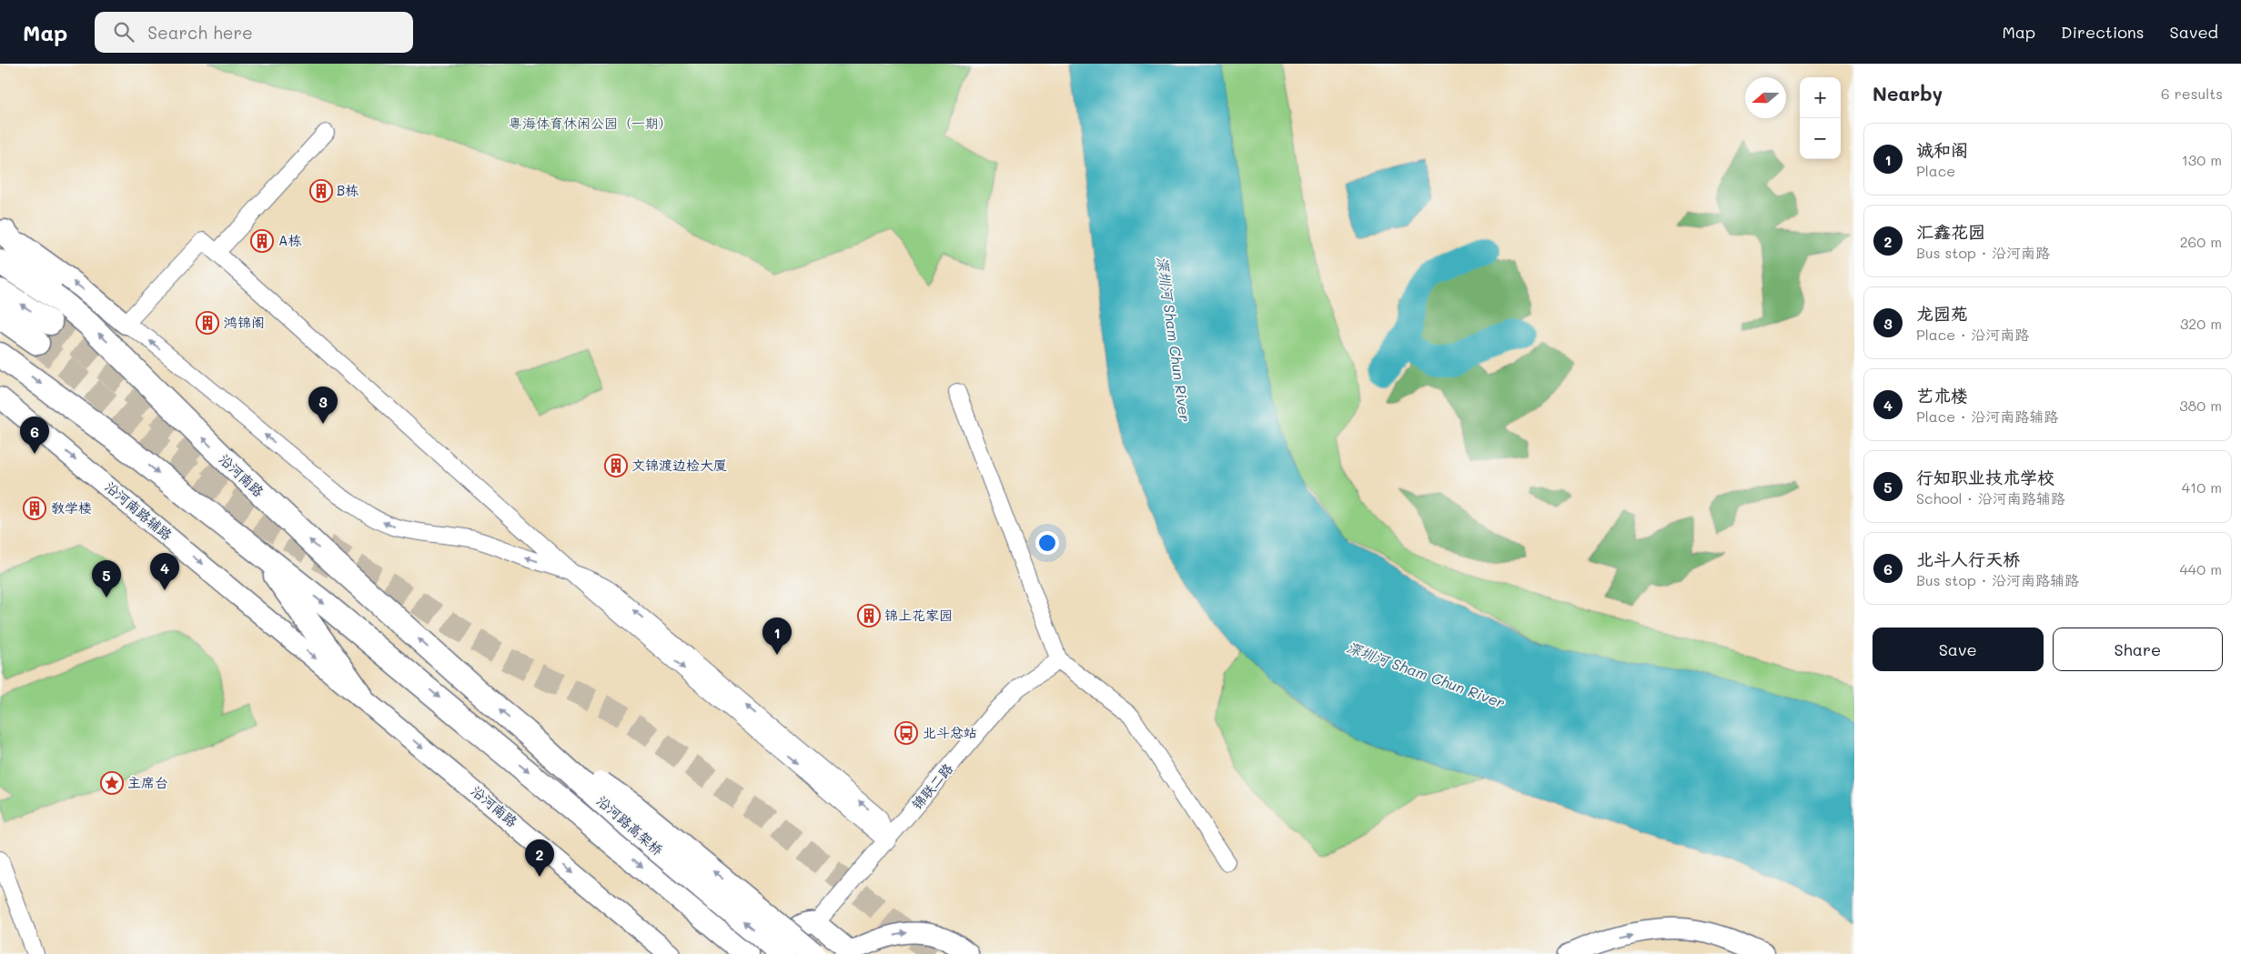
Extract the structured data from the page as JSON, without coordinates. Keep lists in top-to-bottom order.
{
  "streets": {
    "highway": ["沿河南路", "沿河路高架桥"],
    "main road": ["沿河南路辅路"],
    "street": ["锦联二路"]
  },
  "crossings": [
    ["沿河南路", "沿河南路辅路"],
    ["沿河南路", "沿河路高架桥"]
  ],
  "one_way": ["沿河南路辅路"],
  "water": ["深圳河 Sham Chun River"],
  "parks": ["粤海体育休闲公园（一期）"],
  "places": {
    "building": [
      "B栋",
      "A栋",
      "鸿锦阁",
      "文锦渡边检大厦",
      "教学楼",
      "锦上花家园"
    ],
    "bus stop": ["北斗总站"],
    "place": ["主席台"]
  },
  "north": "left",
  "page": {
    "header": "Map",
    "search": "Search here",
    "nav": ["Map", "Directions", "Saved"],
    "heading": ["Nearby", "6 results"],
    "map_buttons": ["+", "−"],
    "list": [
      {
        "mark": "1",
        "name": "诚和阁",
        "note": "Place",
        "value": "130 m"
      },
      {
        "mark": "2",
        "name": "汇鑫花园",
        "note": "Bus stop · 沿河南路",
        "value": "260 m"
      },
      {
        "mark": "3",
        "name": "龙园苑",
        "note": "Place · 沿河南路",
        "value": "320 m"
      },
      {
        "mark": "4",
        "name": "艺术楼",
        "note": "Place · 沿河南路辅路",
        "value": "380 m"
      },
      {
        "mark": "5",
        "name": "行知职业技术学校",
        "note": "School · 沿河南路辅路",
        "value": "410 m"
      },
      {
        "mark": "6",
        "name": "北斗人行天桥",
        "note": "Bus stop · 沿河南路辅路",
        "value": "440 m"
      }
    ],
    "pins": [
      "3",
      "6",
      "4",
      "5",
      "1",
      "2"
    ],
    "buttons": ["Save", "Share"]
  }
}
